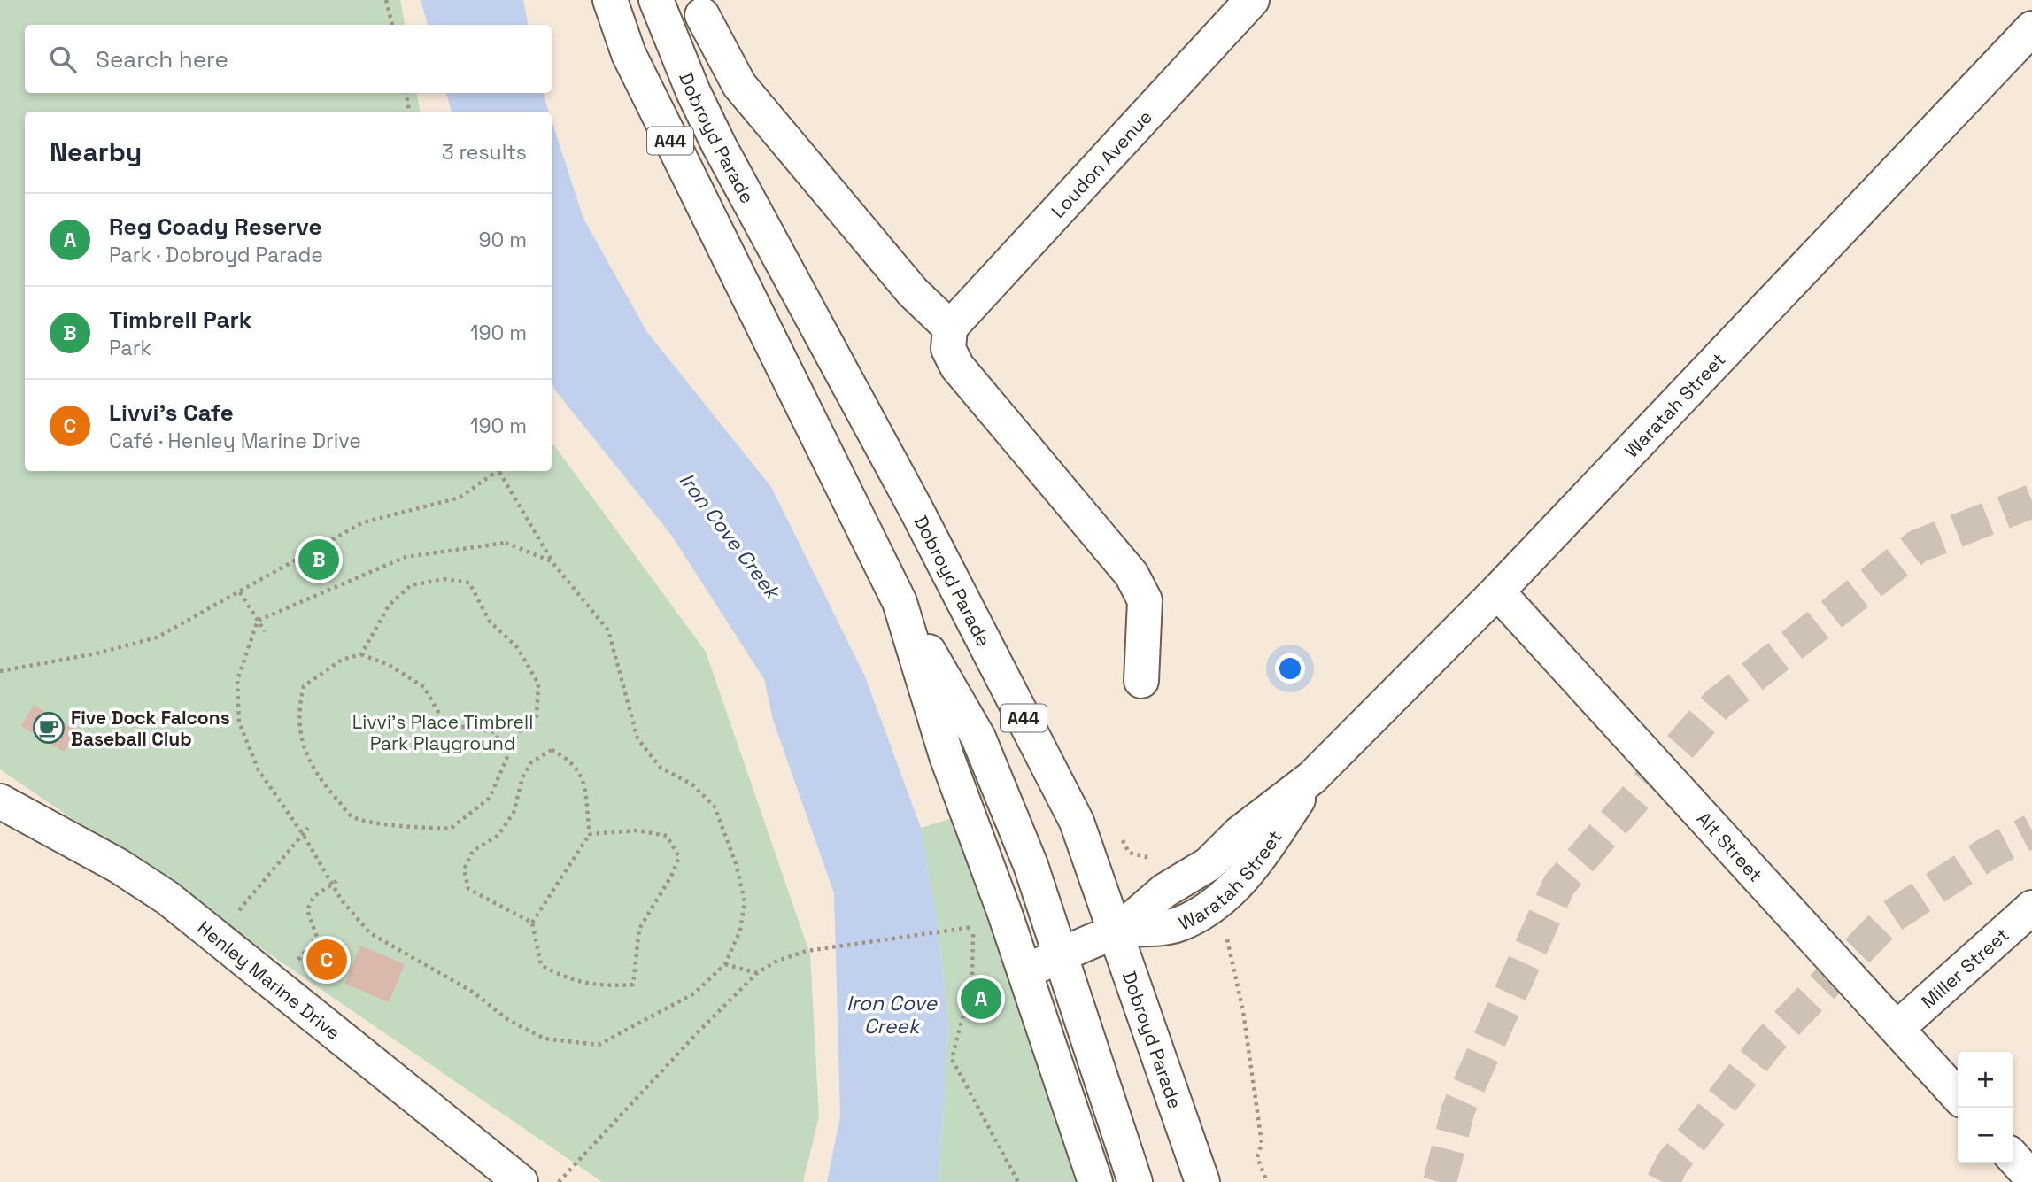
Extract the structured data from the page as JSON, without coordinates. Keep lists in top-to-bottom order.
{
  "streets": {
    "main road": [
      "Dobroyd Parade",
      "A44",
      "Loudon Avenue",
      "Waratah Street",
      "Alt Street",
      "Miller Street",
      "Henley Marine Drive"
    ]
  },
  "crossings": [
    ["Dobroyd Parade", "Waratah Street"],
    ["A44", "Waratah Street"],
    ["Waratah Street", "Alt Street"],
    ["Alt Street", "Miller Street"]
  ],
  "water": ["Iron Cove Creek"],
  "parks": ["Livvi's Place Timbrell Park Playground"],
  "places": {
    "cafe": ["Five Dock Falcons Baseball Club"]
  },
  "page": {
    "search": "Search here",
    "heading": ["Nearby", "3 results"],
    "list": [
      {
        "mark": "A",
        "name": "Reg Coady Reserve",
        "note": "Park · Dobroyd Parade",
        "value": "90 m"
      },
      {
        "mark": "B",
        "name": "Timbrell Park",
        "note": "Park",
        "value": "190 m"
      },
      {
        "mark": "C",
        "name": "Livvi's Cafe",
        "note": "Café · Henley Marine Drive",
        "value": "190 m"
      }
    ],
    "pins": ["B", "C", "A"],
    "map_buttons": ["+", "−"]
  }
}
